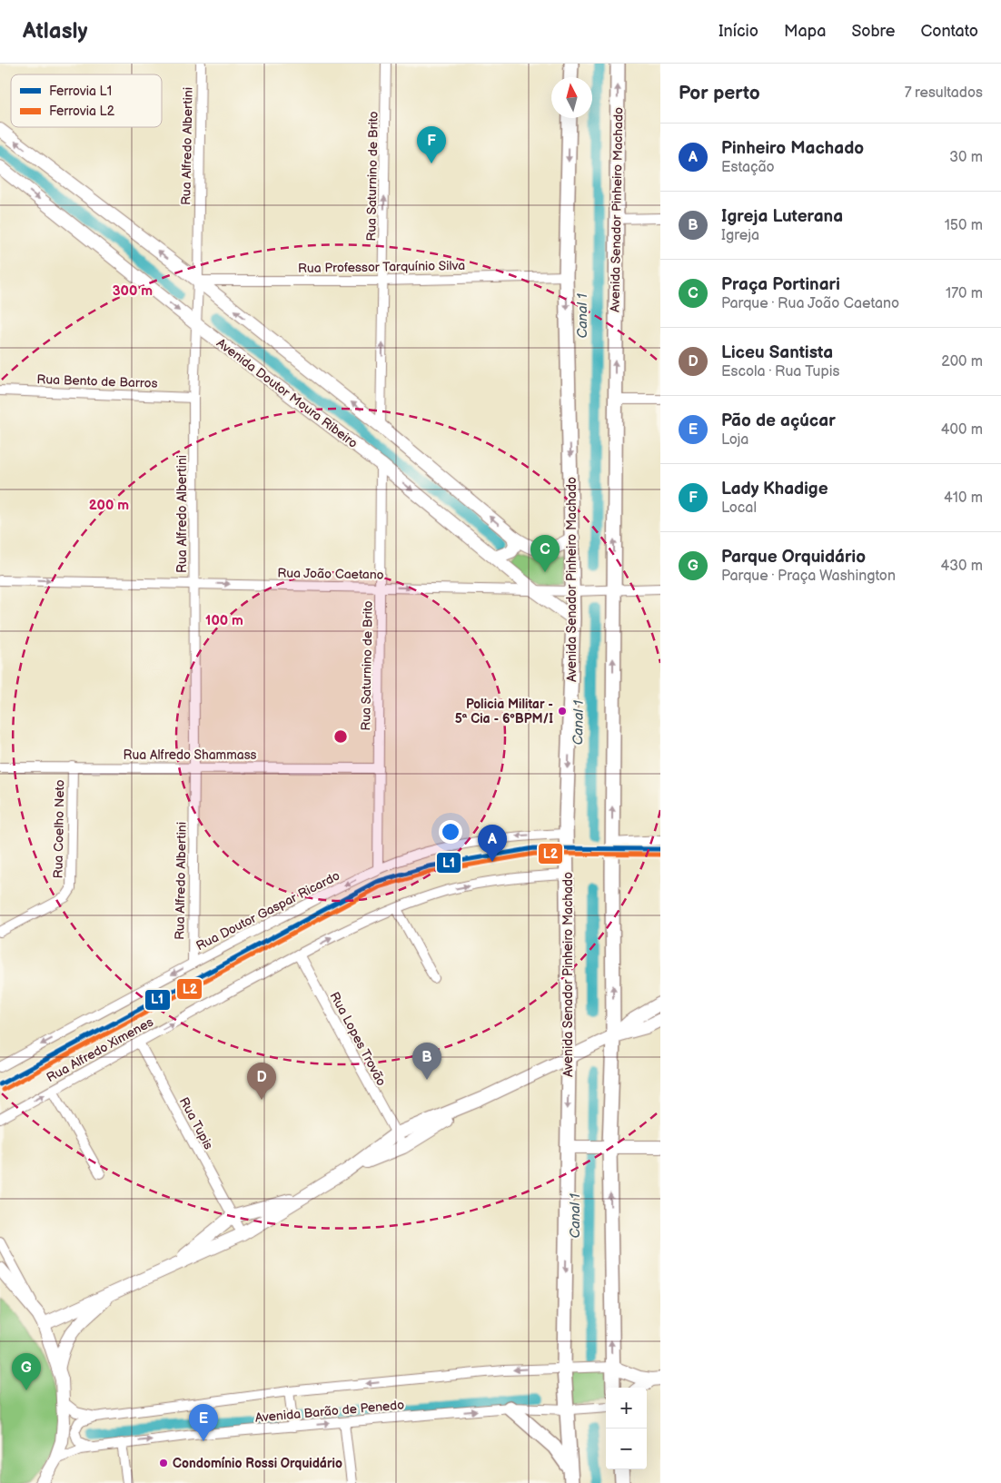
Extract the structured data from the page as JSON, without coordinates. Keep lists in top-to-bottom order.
{
  "streets": {
    "main road": ["Avenida Senador Pinheiro Machado"],
    "street": [
      "Rua Alfredo Albertini",
      "Rua Saturnino de Brito",
      "Rua Professor Tarquínio Silva",
      "Rua Bento de Barros",
      "Avenida Doutor Moura Ribeiro",
      "Rua João Caetano",
      "Rua Alfredo Shammass",
      "Rua Coelho Neto",
      "Rua Doutor Gaspar Ricardo",
      "Rua Lopes Trovão",
      "Rua Alfredo Ximenes",
      "Rua Tupis",
      "Avenida Barão de Penedo"
    ]
  },
  "crossings": [
    ["Rua Alfredo Albertini", "Rua Professor Tarquínio Silva"],
    ["Rua Alfredo Albertini", "Rua Bento de Barros"],
    ["Rua Alfredo Albertini", "Avenida Doutor Moura Ribeiro"],
    ["Rua Alfredo Albertini", "Rua João Caetano"],
    ["Rua Alfredo Albertini", "Rua Alfredo Shammass"],
    ["Rua Alfredo Albertini", "Rua Doutor Gaspar Ricardo"],
    ["Rua Saturnino de Brito", "Rua Professor Tarquínio Silva"],
    ["Rua Saturnino de Brito", "Avenida Doutor Moura Ribeiro"],
    ["Rua Saturnino de Brito", "Rua João Caetano"],
    ["Rua Saturnino de Brito", "Rua Alfredo Shammass"],
    ["Rua Saturnino de Brito", "Rua Doutor Gaspar Ricardo"],
    ["Avenida Senador Pinheiro Machado", "Rua Professor Tarquínio Silva"],
    ["Avenida Senador Pinheiro Machado", "Avenida Doutor Moura Ribeiro"],
    ["Avenida Senador Pinheiro Machado", "Rua João Caetano"],
    ["Avenida Senador Pinheiro Machado", "Rua Doutor Gaspar Ricardo"],
    ["Avenida Senador Pinheiro Machado", "Rua Alfredo Ximenes"],
    ["Avenida Senador Pinheiro Machado", "Avenida Barão de Penedo"],
    ["Avenida Doutor Moura Ribeiro", "Rua João Caetano"],
    ["Rua Alfredo Shammass", "Rua Coelho Neto"],
    ["Rua Lopes Trovão", "Rua Alfredo Ximenes"],
    ["Rua Alfredo Ximenes", "Rua Tupis"]
  ],
  "one_way": [
    "Rua Saturnino de Brito",
    "Rua João Caetano",
    "Rua Doutor Gaspar Ricardo",
    "Rua Alfredo Ximenes"
  ],
  "water": ["Canal 1"],
  "places": ["Policia Militar - 5ª Cia - 6ºBPM/I", "Condomínio Rossi Orquidário"],
  "lines": ["rail line L1", "rail line L2"],
  "legend": ["Ferrovia L1", "Ferrovia L2"],
  "north": "top",
  "page": {
    "header": "Atlasly",
    "nav": [
      "Início",
      "Mapa",
      "Sobre",
      "Contato"
    ],
    "heading": ["Por perto", "7 resultados"],
    "list": [
      {
        "mark": "A",
        "name": "Pinheiro Machado",
        "note": "Estação",
        "value": "30 m"
      },
      {
        "mark": "B",
        "name": "Igreja Luterana",
        "note": "Igreja",
        "value": "150 m"
      },
      {
        "mark": "C",
        "name": "Praça Portinari",
        "note": "Parque · Rua João Caetano",
        "value": "170 m"
      },
      {
        "mark": "D",
        "name": "Liceu Santista",
        "note": "Escola · Rua Tupis",
        "value": "200 m"
      },
      {
        "mark": "E",
        "name": "Pão de açúcar",
        "note": "Loja",
        "value": "400 m"
      },
      {
        "mark": "F",
        "name": "Lady Khadige",
        "note": "Local",
        "value": "410 m"
      },
      {
        "mark": "G",
        "name": "Parque Orquidário",
        "note": "Parque · Praça Washington",
        "value": "430 m"
      }
    ],
    "pins": [
      "F",
      "C",
      "A",
      "B",
      "D",
      "G",
      "E"
    ],
    "map_buttons": ["+", "−"]
  },
  "rings": ["300 m", "200 m", "100 m"]
}
